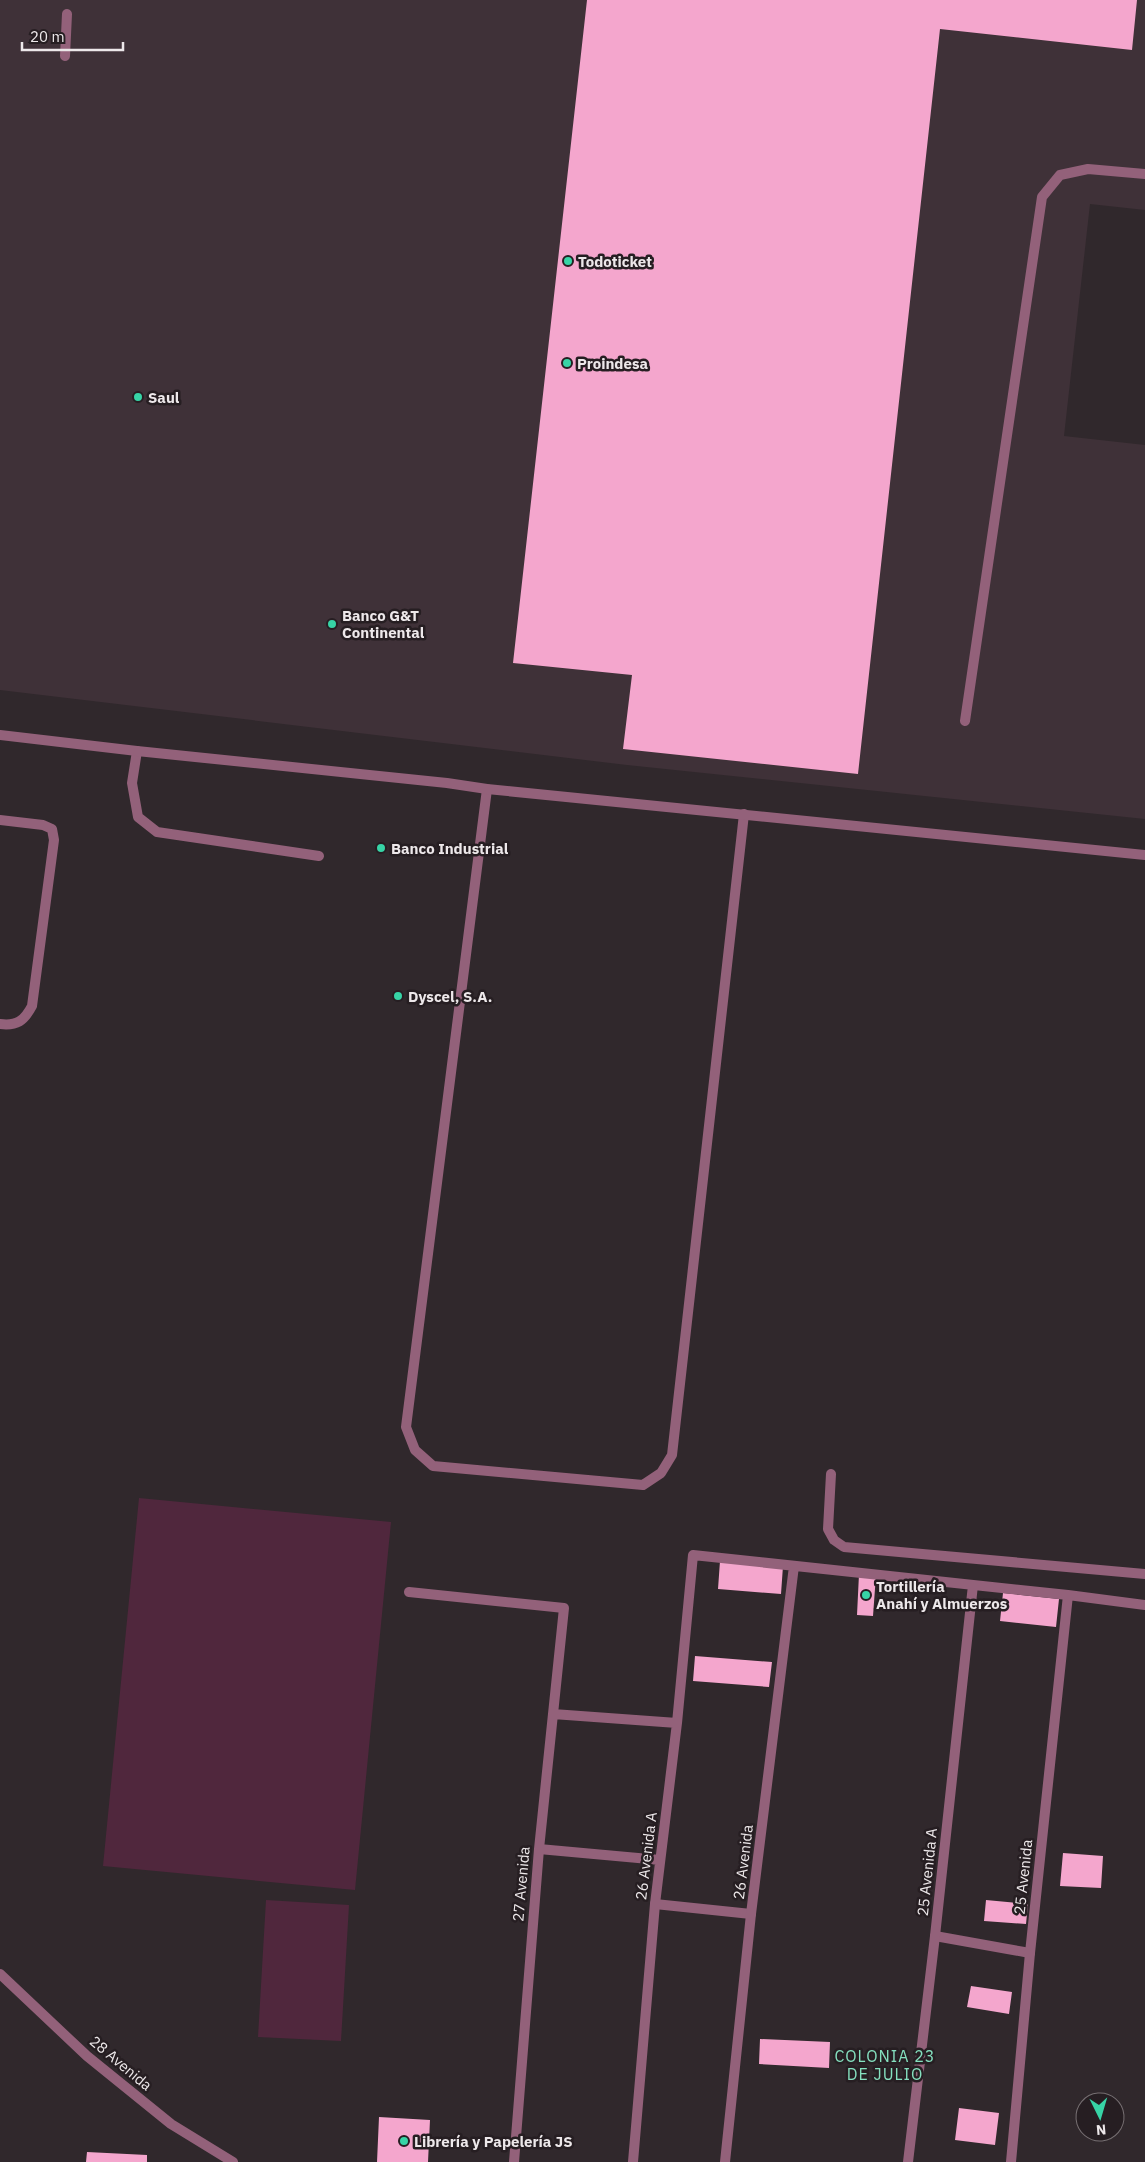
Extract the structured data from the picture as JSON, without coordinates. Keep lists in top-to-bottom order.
{
  "streets": {
    "street": [
      "26 Avenida A",
      "26 Avenida",
      "25 Avenida A",
      "25 Avenida",
      "27 Avenida",
      "28 Avenida"
    ]
  },
  "crossings": [
    ["26 Avenida A", "26 Avenida"]
  ],
  "districts": ["COLONIA 23 DE JULIO"],
  "places": [
    "Todoticket",
    "Proindesa",
    "Saul",
    "Banco G&T Continental",
    "Banco Industrial",
    "Dyscel, S.A.",
    "Tortillería Anahí y Almuerzos",
    "Librería y Papelería JS"
  ],
  "scale_bar": "20 m",
  "north": "bottom"
}
